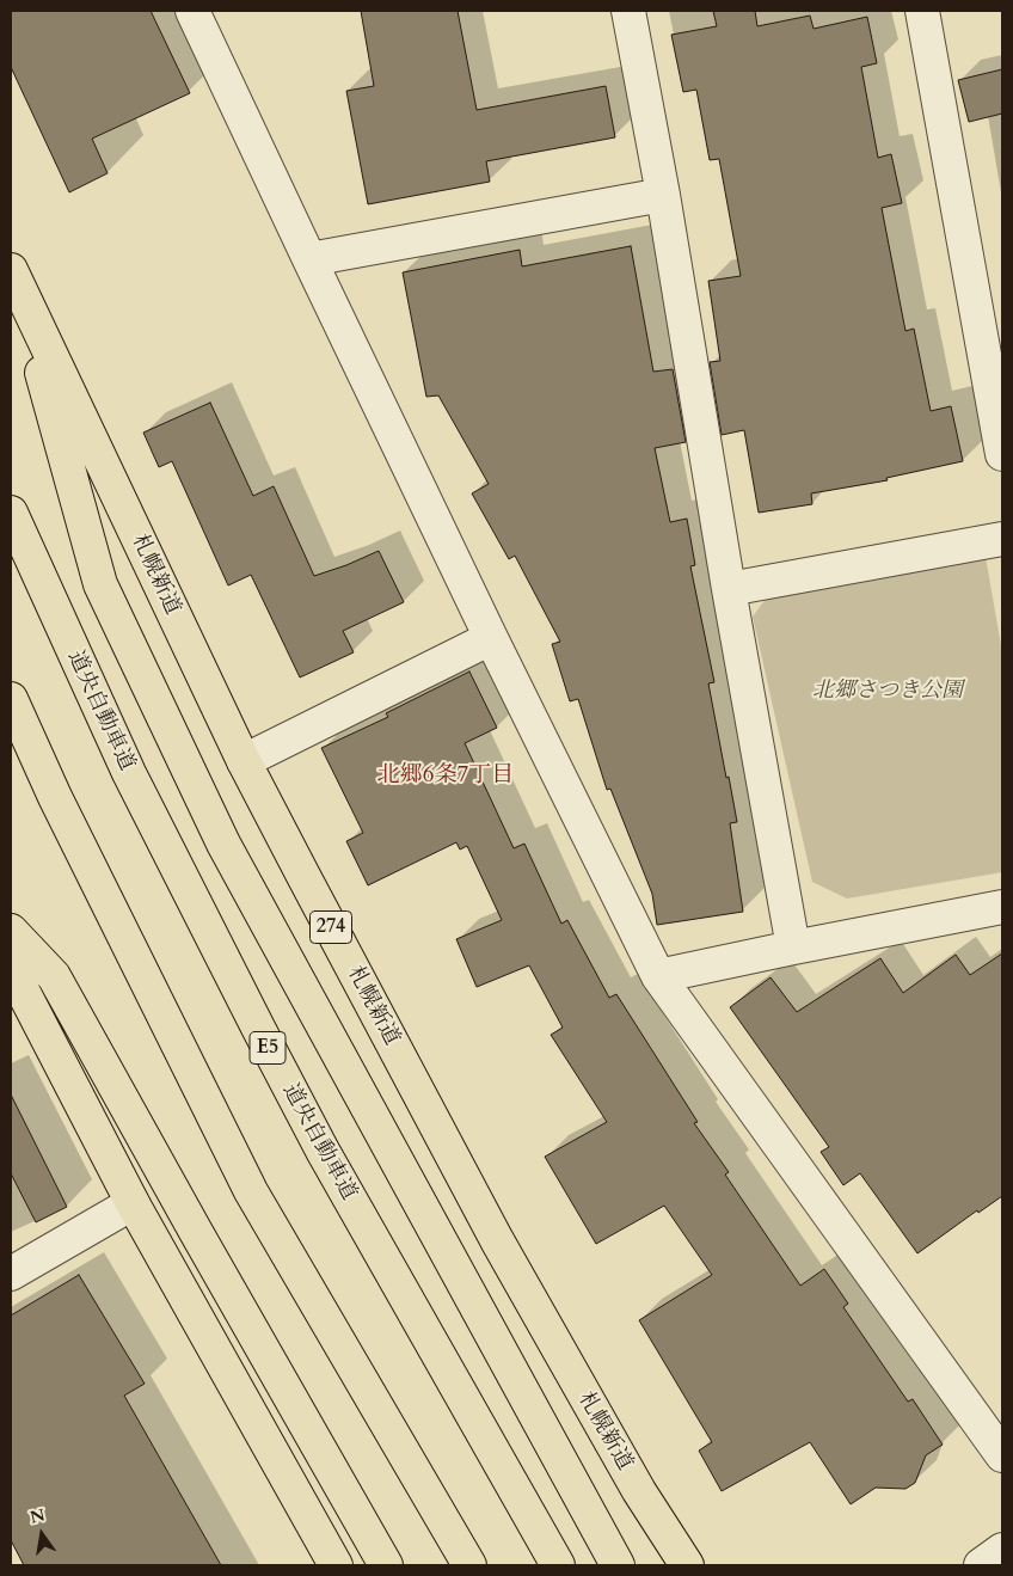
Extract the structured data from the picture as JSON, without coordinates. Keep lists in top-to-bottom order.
{
  "streets": {
    "highway": [
      "札幌新道",
      "道央自動車道",
      "274",
      "E5"
    ]
  },
  "districts": ["北郷6条7丁目"],
  "parks": ["北郷さつき公園"],
  "north": "top"
}
